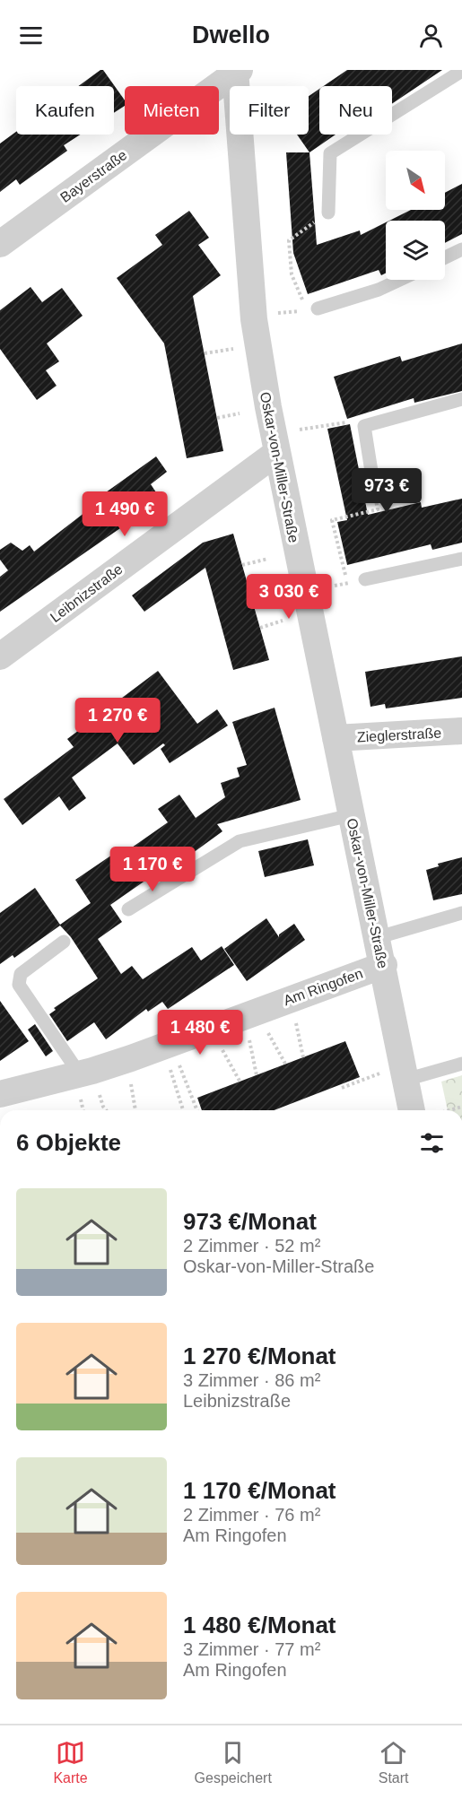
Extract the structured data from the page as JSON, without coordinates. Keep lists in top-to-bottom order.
{
  "streets": {
    "street": [
      "Bayerstraße",
      "Oskar-von-Miller-Straße",
      "Leibnizstraße",
      "Zieglerstraße",
      "Am Ringofen"
    ]
  },
  "crossings": [
    ["Bayerstraße", "Oskar-von-Miller-Straße"],
    ["Oskar-von-Miller-Straße", "Leibnizstraße"],
    ["Oskar-von-Miller-Straße", "Zieglerstraße"],
    ["Oskar-von-Miller-Straße", "Am Ringofen"]
  ],
  "north": "bottom right",
  "page": {
    "header": "Dwello",
    "chip": [
      "Kaufen",
      "Mieten",
      "Filter",
      "Neu"
    ],
    "price": [
      "973 €",
      "1 490 €",
      "3 030 €",
      "1 270 €",
      "1 170 €",
      "1 480 €"
    ],
    "heading": "6 Objekte",
    "list": [
      {
        "name": "973 €/Monat",
        "note": "2 Zimmer · 52 m² · Oskar-von-Miller-Straße"
      },
      {
        "name": "1 270 €/Monat",
        "note": "3 Zimmer · 86 m² · Leibnizstraße"
      },
      {
        "name": "1 170 €/Monat",
        "note": "2 Zimmer · 76 m² · Am Ringofen"
      },
      {
        "name": "1 480 €/Monat",
        "note": "3 Zimmer · 77 m² · Am Ringofen"
      }
    ],
    "tabs": ["Karte", "Gespeichert", "Start"]
  }
}
